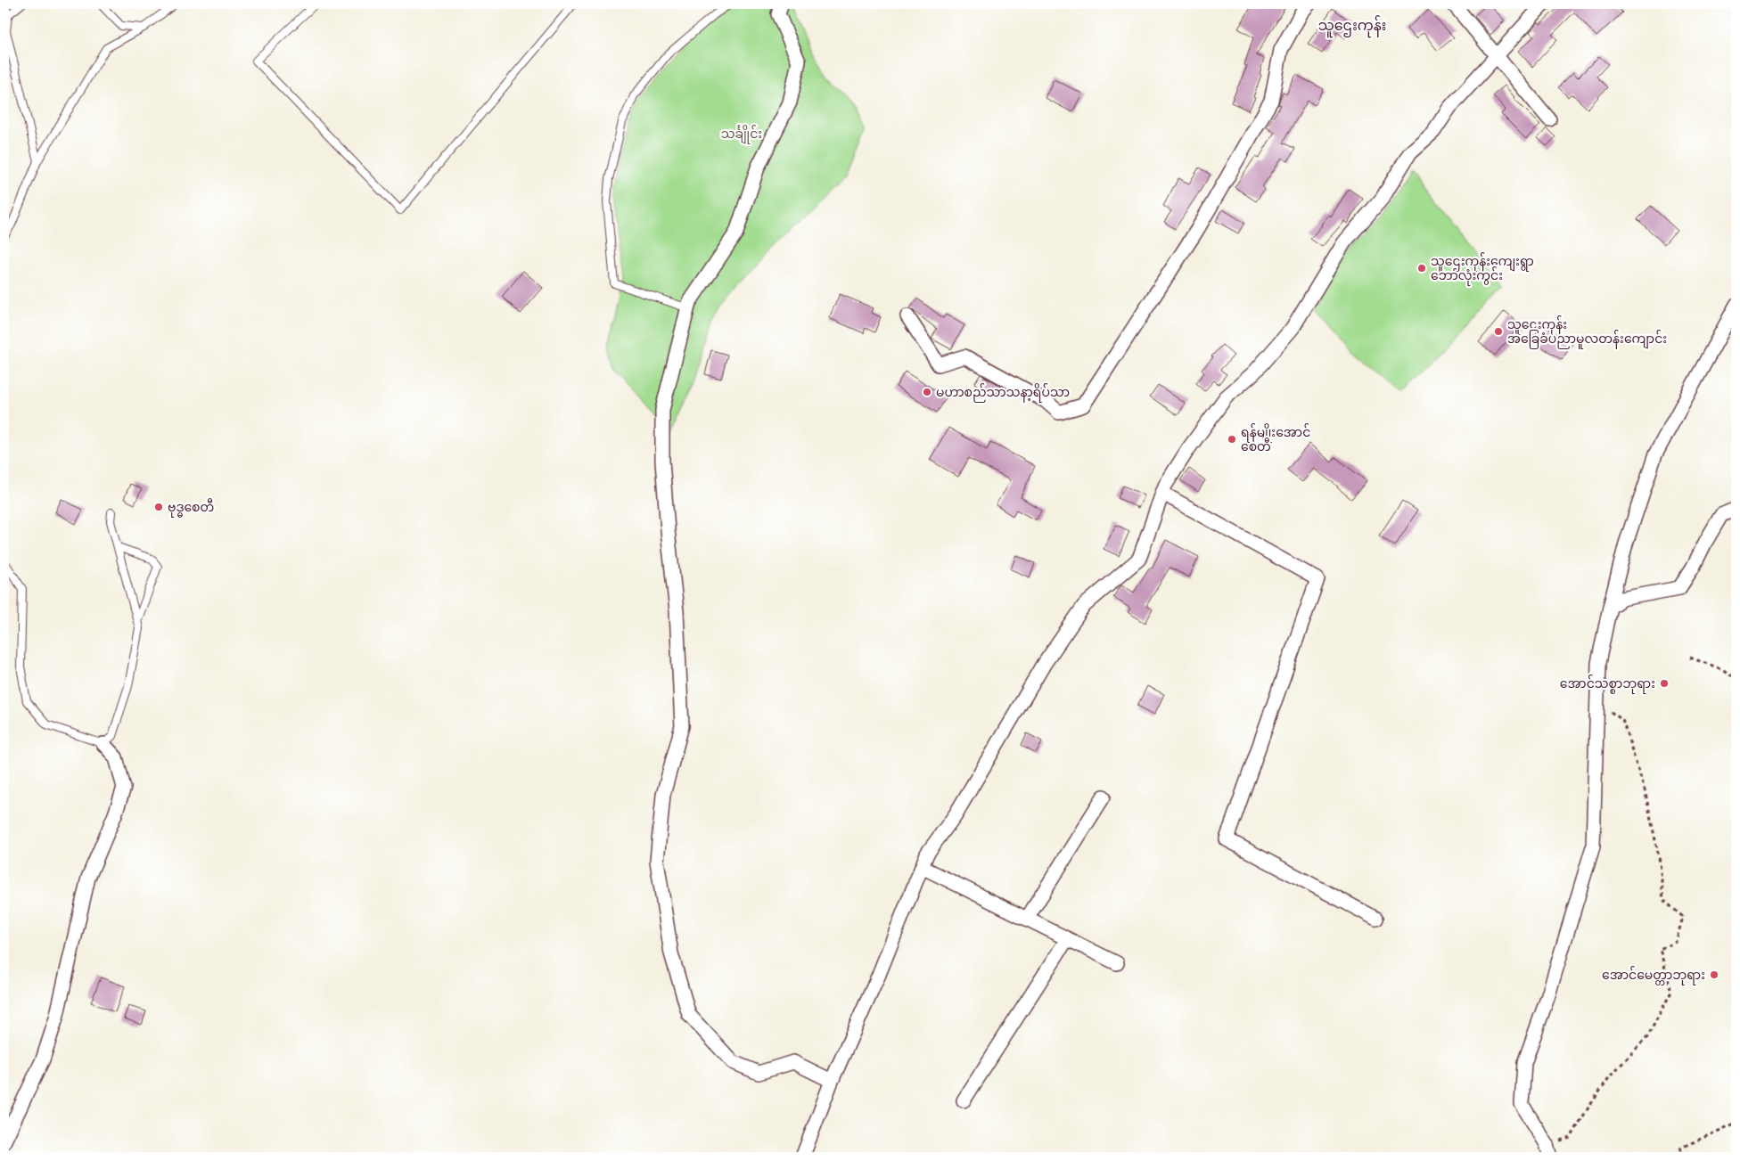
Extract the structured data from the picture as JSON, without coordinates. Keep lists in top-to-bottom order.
{
  "districts": ["သူဌေးကုန်း"],
  "parks": ["သင်္ချိုင်း"],
  "places": [
    "သူဌေးကုန်းကျေးရွာ ဘောလုံးကွင်း",
    "သူဌေးကုန်း အခြေခံပညာမူလတန်းကျောင်း",
    "မဟာစည်သာသနာ့ရိပ်သာ",
    "ရန်မျိုးအောင် စေတီ",
    "ဗုဒ္ဓစေတီ",
    "အောင်သစ္စာဘုရား",
    "အောင်မေတ္တာဘုရား"
  ]
}
